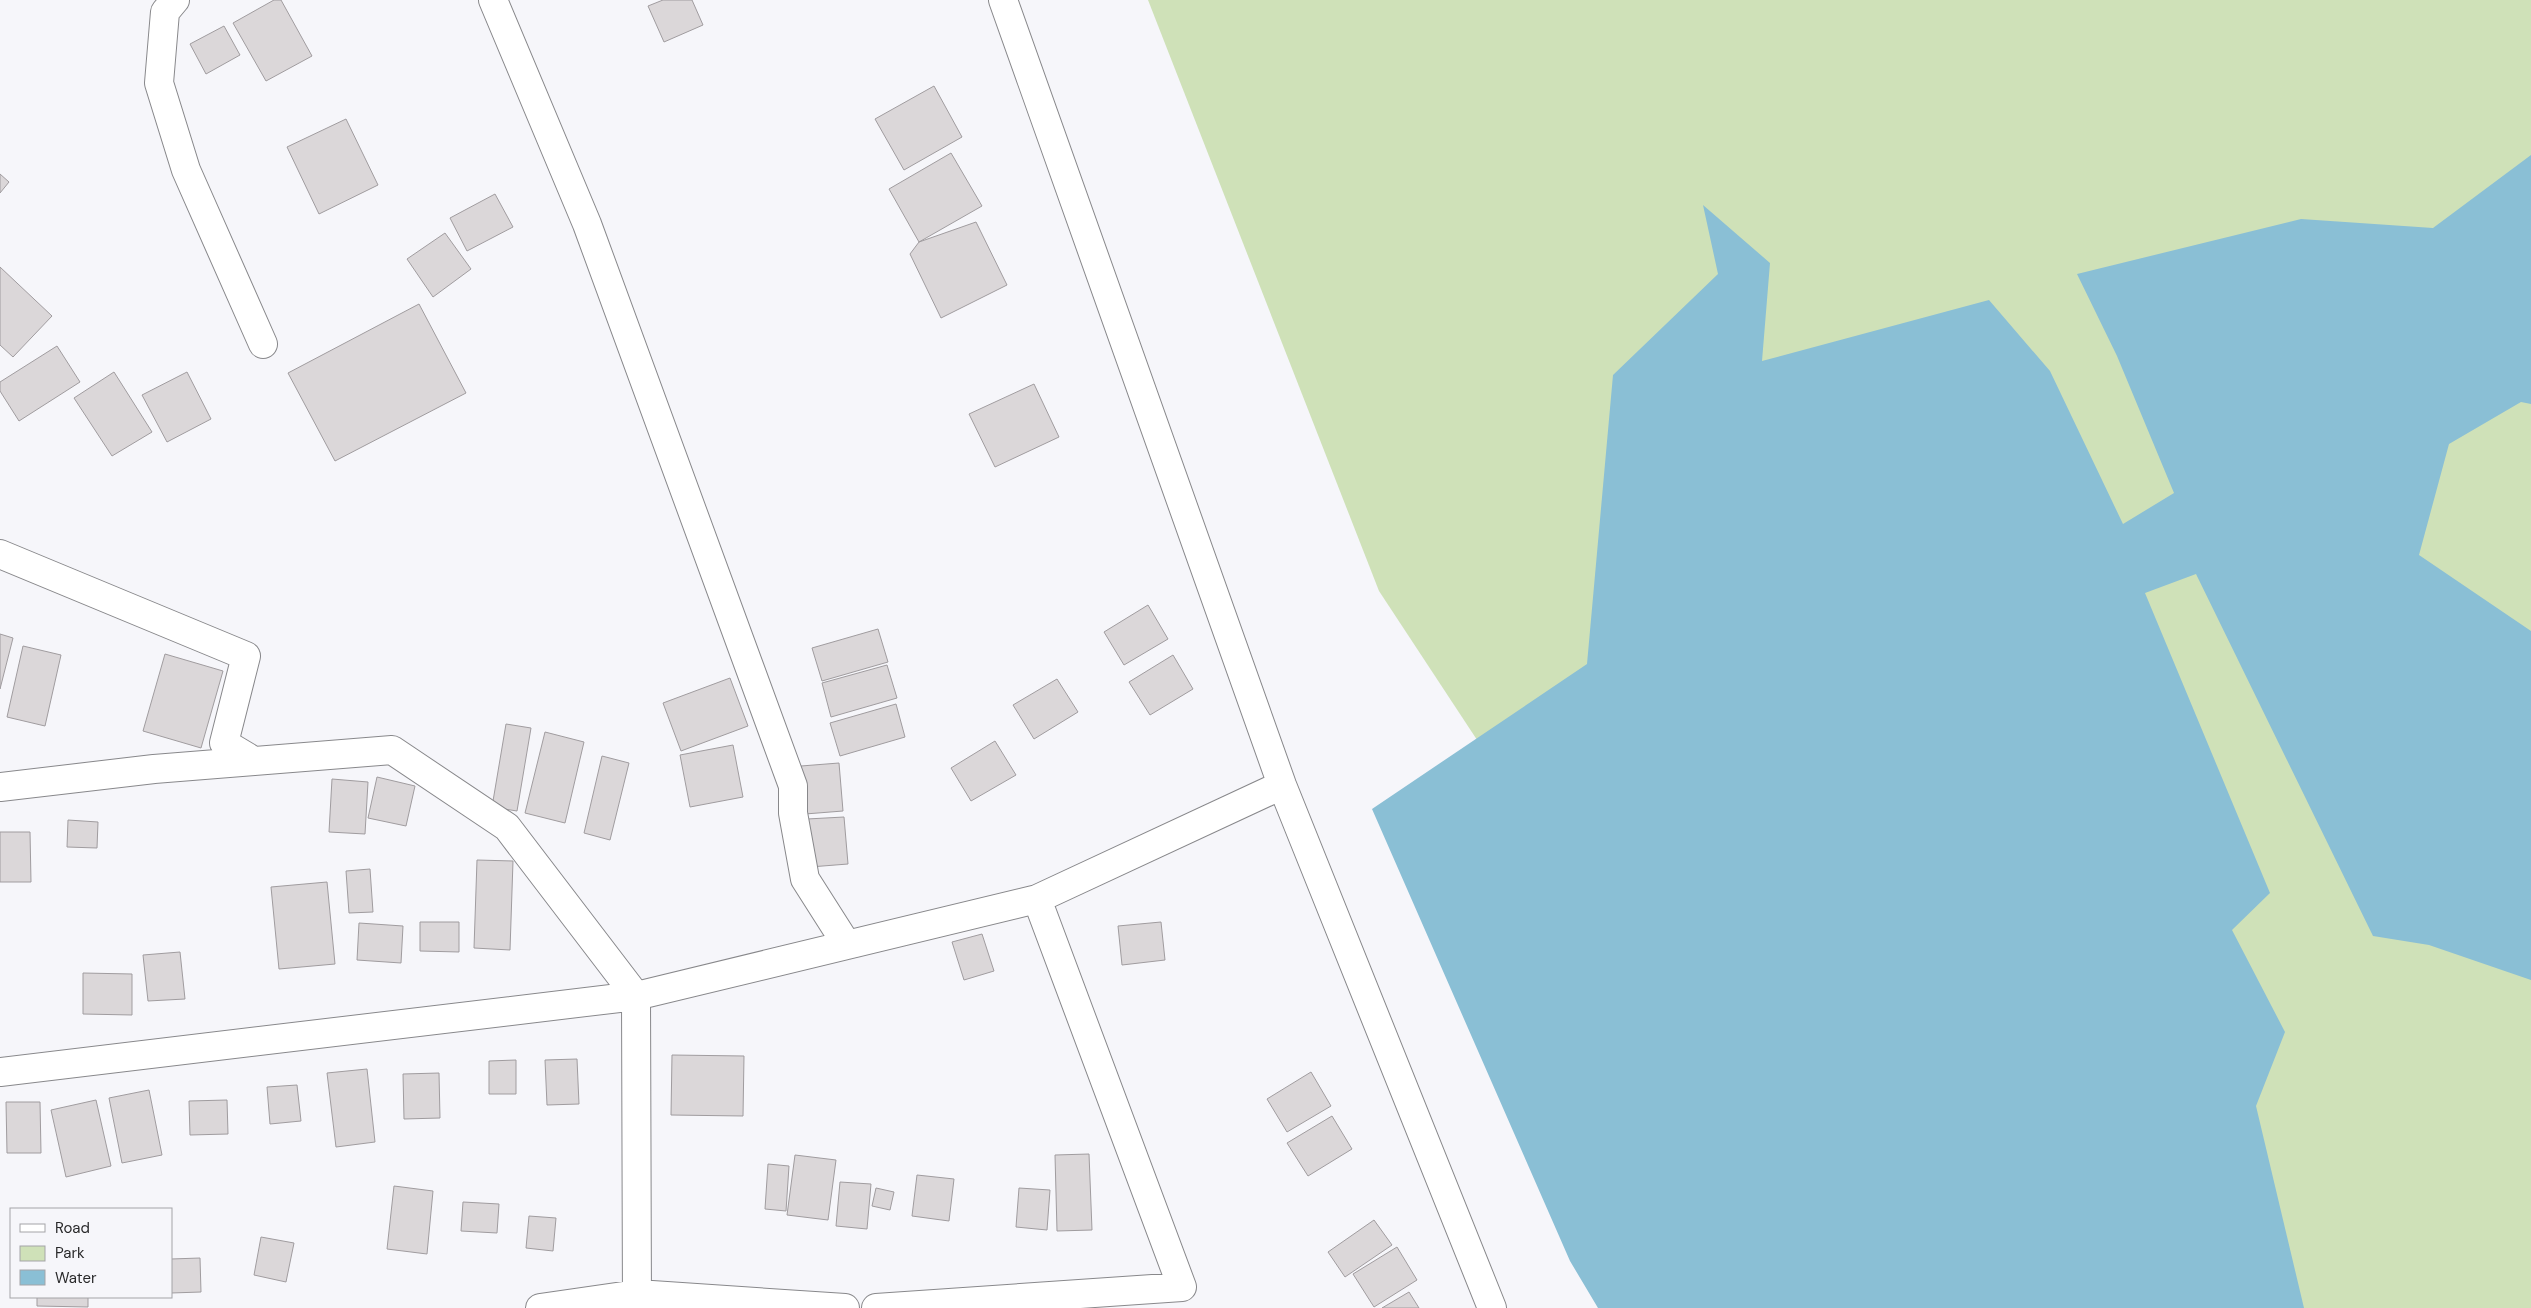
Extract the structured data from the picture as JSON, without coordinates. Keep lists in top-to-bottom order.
{
  "legend": ["Road", "Park", "Water"]
}
